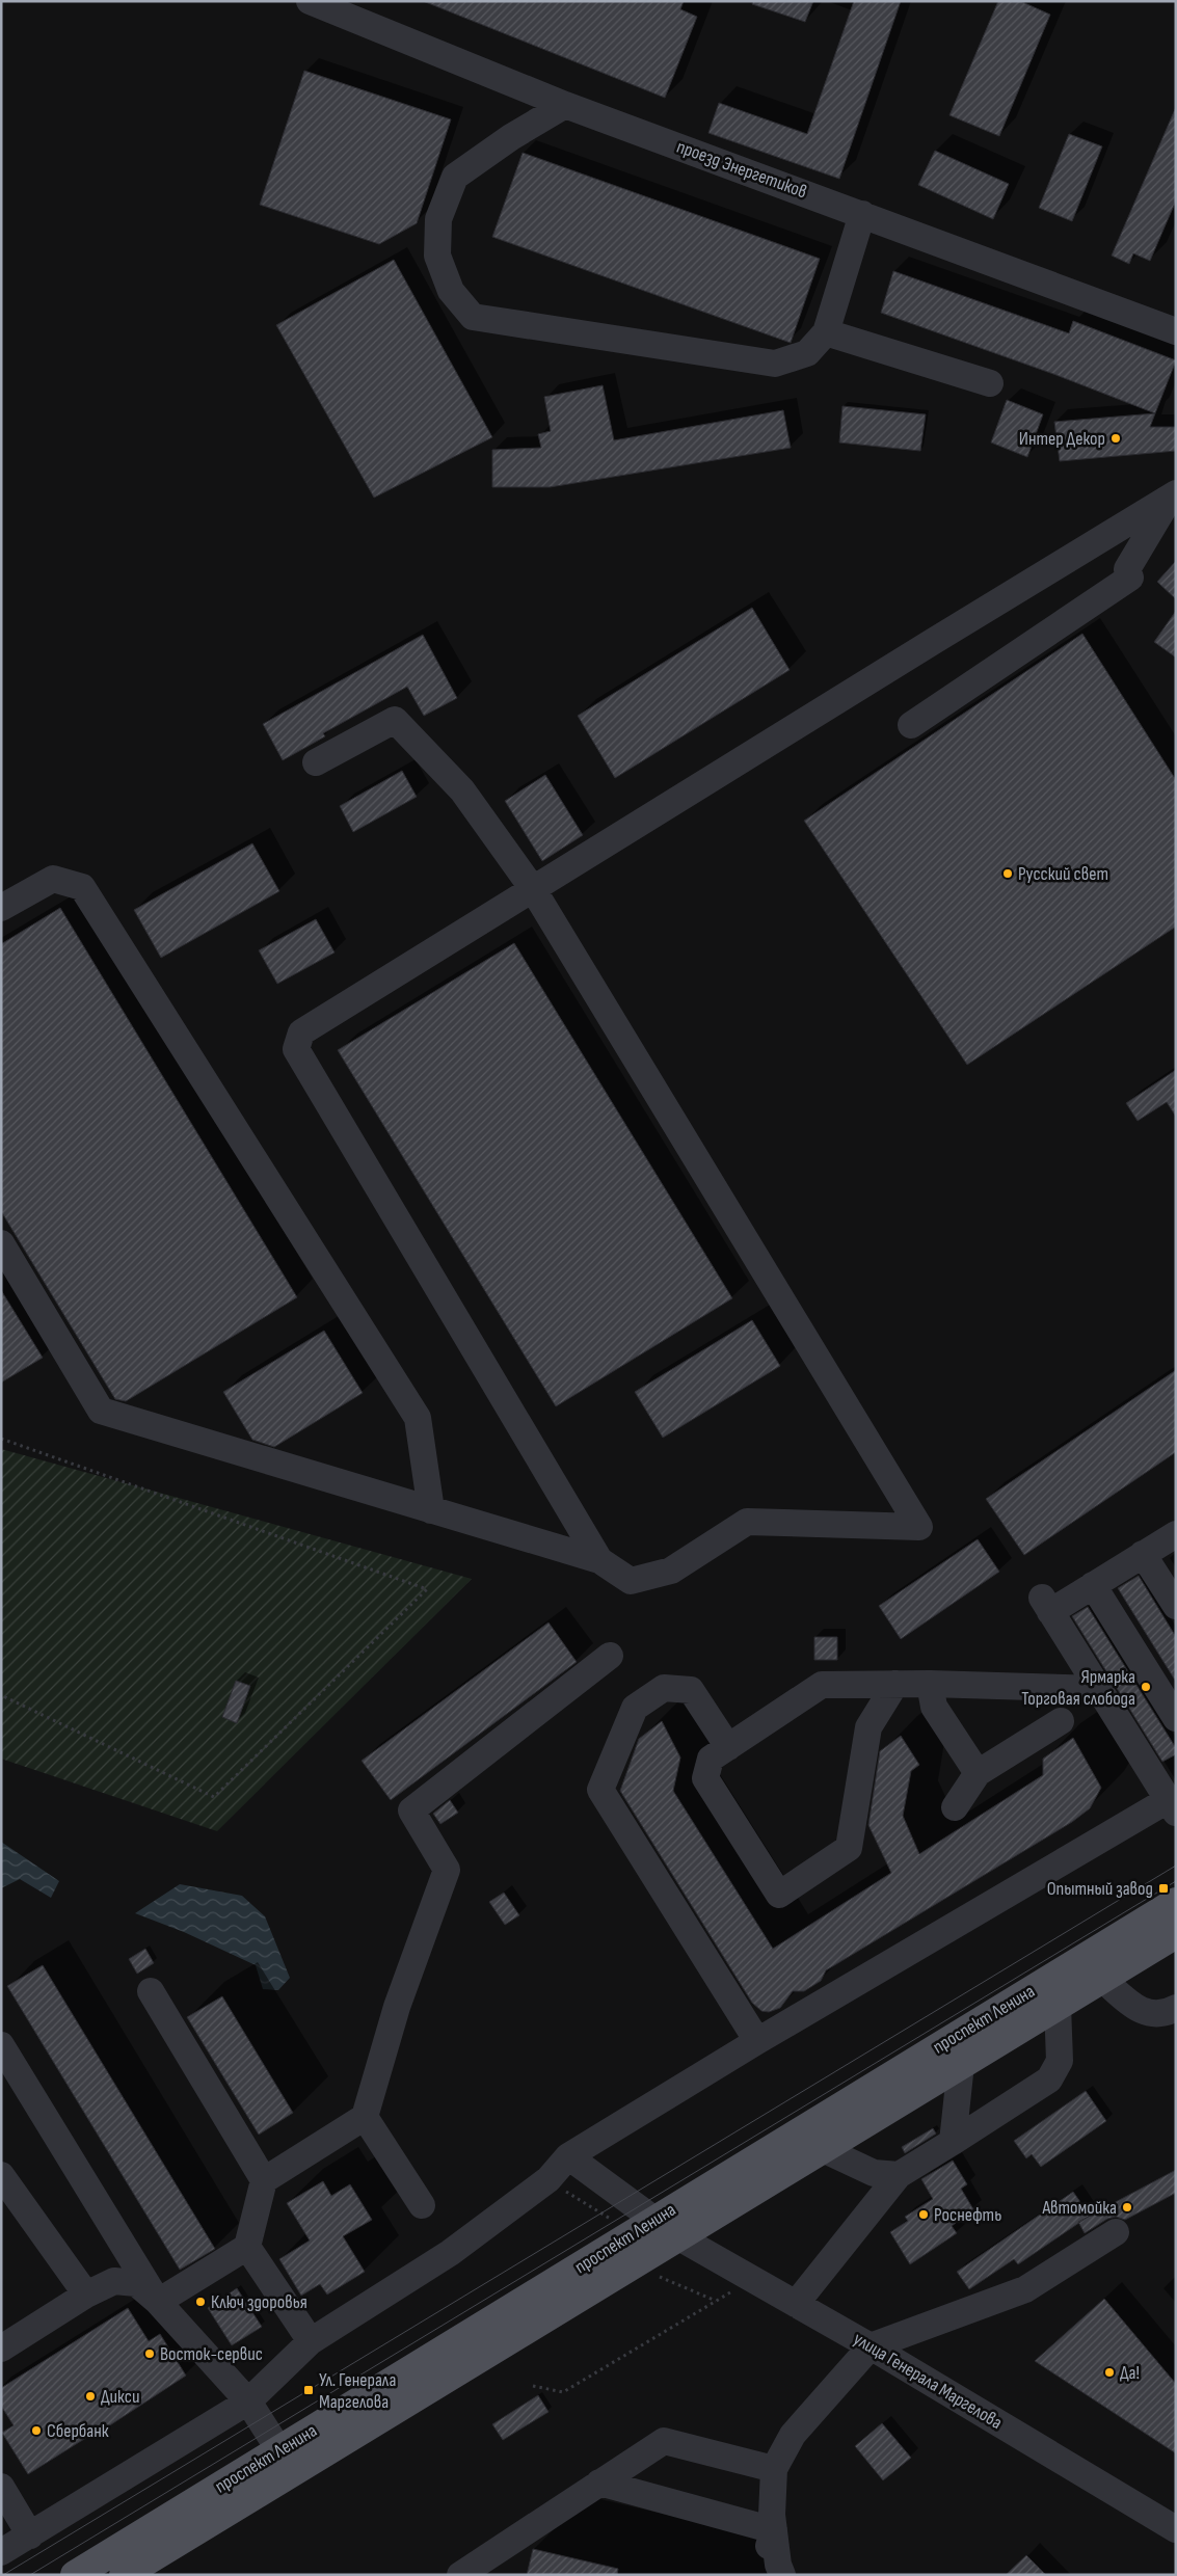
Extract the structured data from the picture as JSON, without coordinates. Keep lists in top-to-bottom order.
{
  "streets": {
    "main road": ["проспект Ленина"],
    "street": ["проезд Энергетиков", "улица Генерала Маргелова"]
  },
  "crossings": [
    ["проспект Ленина", "улица Генерала Маргелова"]
  ],
  "places": {
    "other": [
      "Интер Декор",
      "Русский свет",
      "Ярмарка Торговая слобода",
      "Автомойка",
      "Роснефть",
      "Ключ здоровья",
      "Восток-сервис",
      "Да!",
      "Дикси",
      "Сбербанк"
    ],
    "transit": ["Опытный завод", "Ул. Генерала Маргелова"]
  }
}
